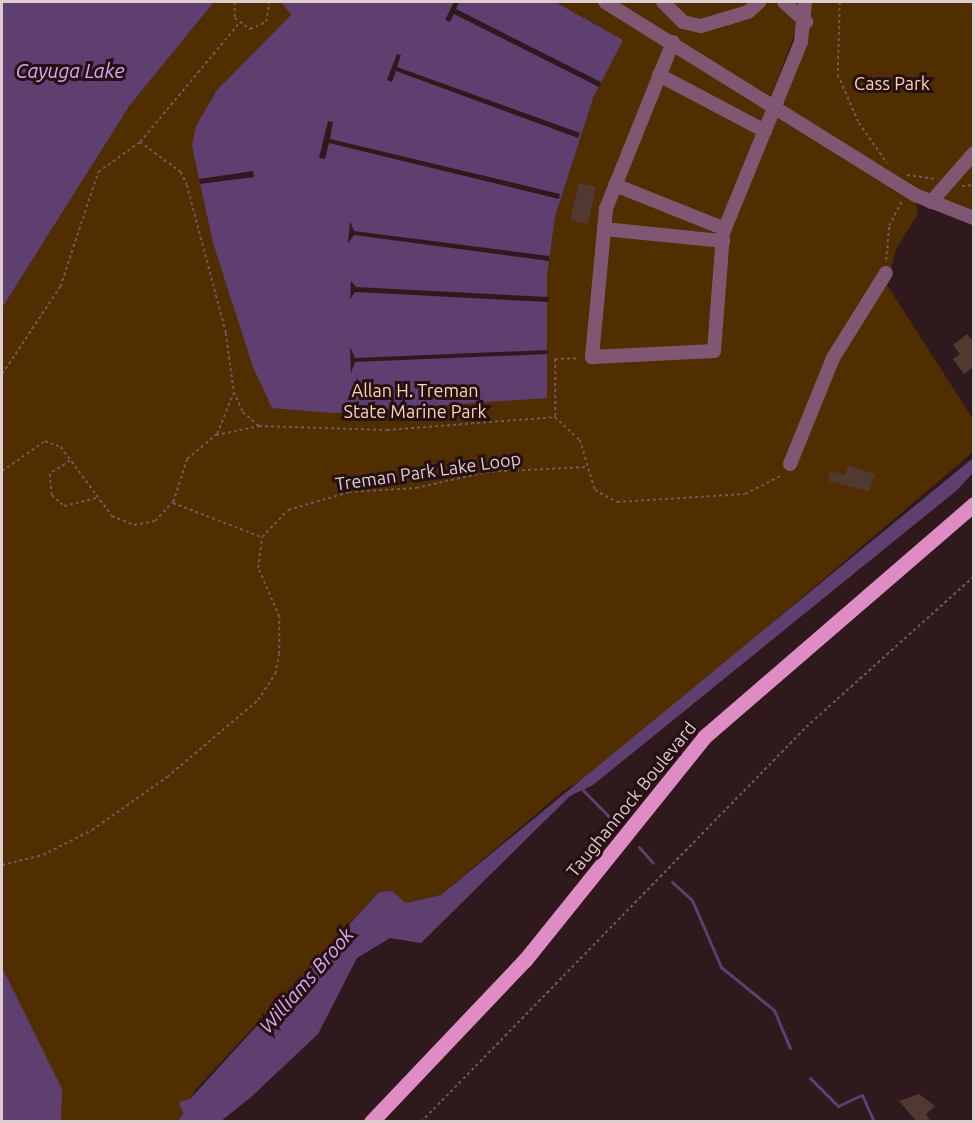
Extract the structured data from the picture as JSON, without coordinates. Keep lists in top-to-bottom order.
{
  "streets": {
    "main road": ["Taughannock Boulevard"],
    "path": ["Treman Park Lake Loop"]
  },
  "water": ["Cayuga Lake", "Williams Brook"],
  "parks": ["Cass Park", "Allan H. Treman State Marine Park"]
}
